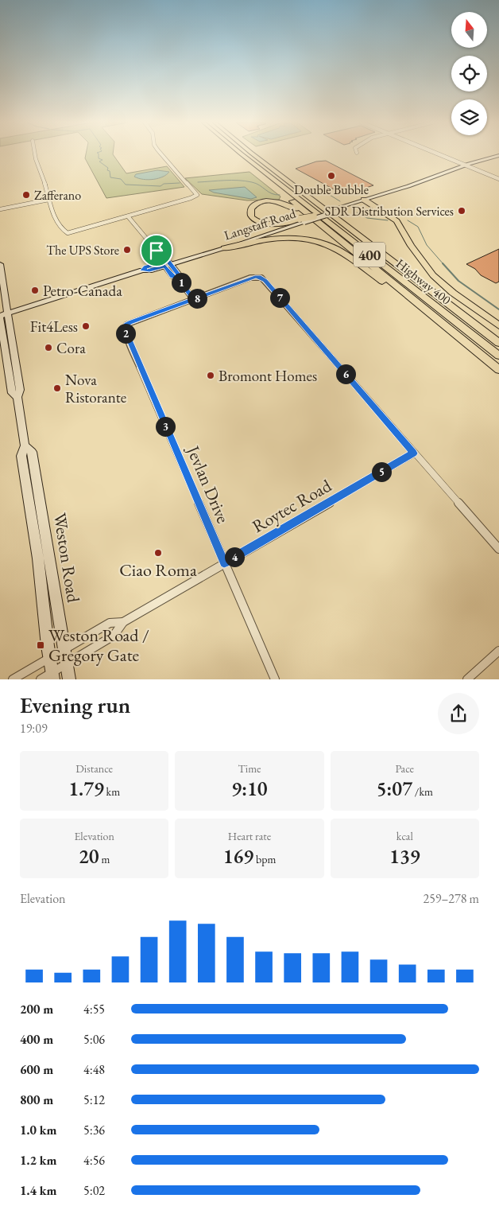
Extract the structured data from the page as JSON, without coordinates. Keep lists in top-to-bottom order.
{
  "streets": {
    "highway": ["400", "Highway 400"],
    "main road": ["Langstaff Road", "Weston Road"],
    "street": ["Jevlan Drive", "Roytec Road"]
  },
  "crossings": [
    ["Langstaff Road", "Weston Road"],
    ["Jevlan Drive", "Roytec Road"],
    ["Roytec Road", "Weston Road"]
  ],
  "places": {
    "other": [
      "Double Bubble",
      "Zafferano",
      "SDR Distribution Services",
      "The UPS Store",
      "Petro-Canada",
      "Fit4Less",
      "Cora",
      "Bromont Homes",
      "Nova Ristorante",
      "Ciao Roma"
    ],
    "transit": ["Weston Road / Gregory Gate"]
  },
  "north": "top",
  "page": {
    "pins": [
      "1",
      "7",
      "8",
      "2",
      "6",
      "3",
      "5",
      "4"
    ],
    "heading": ["Evening run", "19:09"],
    "stats": [
      ["Distance", "1.79 km"],
      ["Time", "9:10"],
      ["Pace", "5:07 /km"],
      ["Elevation", "20 m"],
      ["Heart rate", "169 bpm"],
      ["kcal", "139"]
    ],
    "chart": ["Elevation", "259–278 m"],
    "list": [
      {
        "name": "200 m",
        "note": "4:55"
      },
      {
        "name": "400 m",
        "note": "5:06"
      },
      {
        "name": "600 m",
        "note": "4:48"
      },
      {
        "name": "800 m",
        "note": "5:12"
      },
      {
        "name": "1.0 km",
        "note": "5:36"
      },
      {
        "name": "1.2 km",
        "note": "4:56"
      },
      {
        "name": "1.4 km",
        "note": "5:02"
      }
    ]
  }
}
